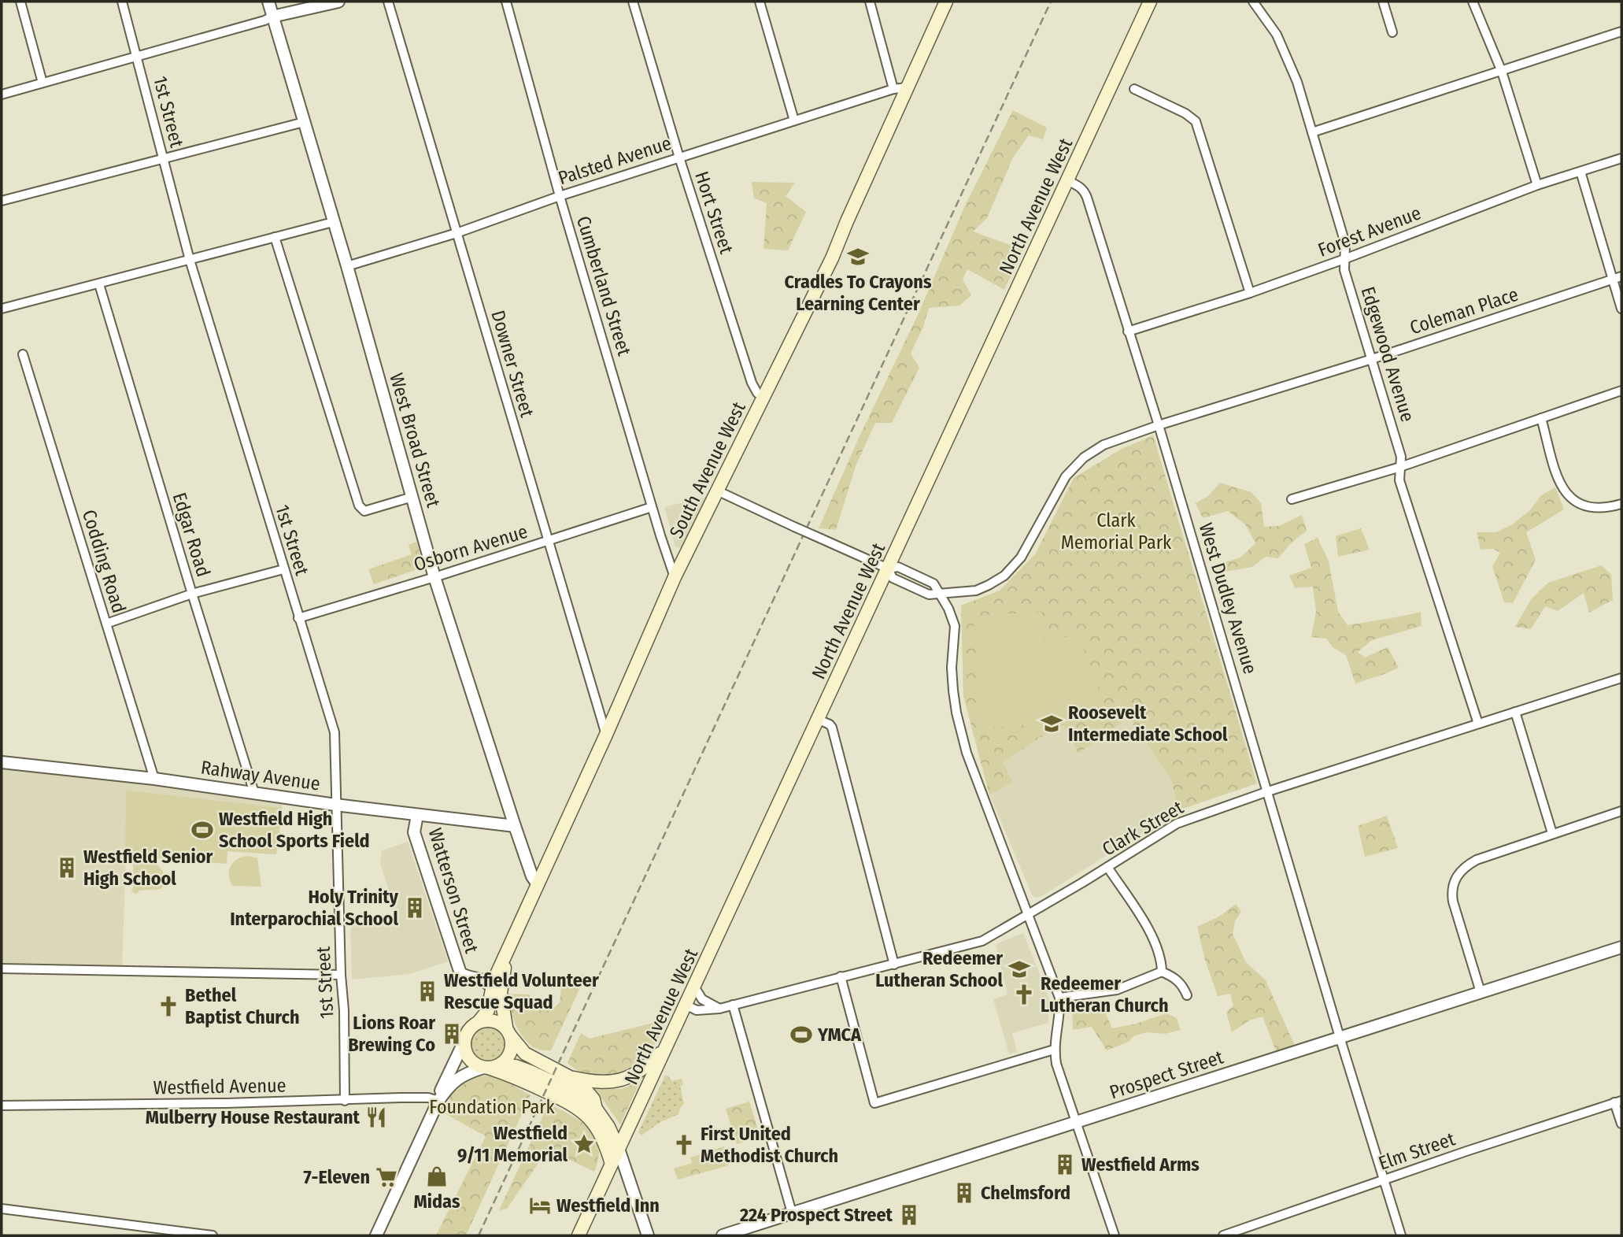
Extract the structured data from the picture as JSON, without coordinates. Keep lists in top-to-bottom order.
{
  "streets": {
    "main road": ["North Avenue West", "South Avenue West"],
    "street": [
      "1st Street",
      "Palsted Avenue",
      "Hort Street",
      "Forest Avenue",
      "Cumberland Street",
      "Coleman Place",
      "Edgewood Avenue",
      "Downer Street",
      "West Broad Street",
      "Edgar Road",
      "Osborn Avenue",
      "Codding Road",
      "West Dudley Avenue",
      "Rahway Avenue",
      "Clark Street",
      "Watterson Street",
      "Prospect Street",
      "Westfield Avenue",
      "Elm Street"
    ]
  },
  "crossings": [
    ["1st Street", "Osborn Avenue"],
    ["1st Street", "Rahway Avenue"],
    ["1st Street", "Westfield Avenue"],
    ["Palsted Avenue", "Hort Street"],
    ["Palsted Avenue", "Cumberland Street"],
    ["Palsted Avenue", "Downer Street"],
    ["Palsted Avenue", "West Broad Street"],
    ["Palsted Avenue", "South Avenue West"],
    ["North Avenue West", "West Dudley Avenue"],
    ["North Avenue West", "Clark Street"],
    ["Hort Street", "South Avenue West"],
    ["Forest Avenue", "Edgewood Avenue"],
    ["Forest Avenue", "West Dudley Avenue"],
    ["Cumberland Street", "South Avenue West"],
    ["Cumberland Street", "Osborn Avenue"],
    ["Coleman Place", "Edgewood Avenue"],
    ["Coleman Place", "West Dudley Avenue"],
    ["Edgewood Avenue", "Clark Street"],
    ["Downer Street", "South Avenue West"],
    ["Downer Street", "Osborn Avenue"],
    ["West Broad Street", "South Avenue West"],
    ["West Broad Street", "Osborn Avenue"],
    ["West Broad Street", "Rahway Avenue"],
    ["South Avenue West", "Watterson Street"],
    ["Edgar Road", "Rahway Avenue"],
    ["Codding Road", "Rahway Avenue"],
    ["West Dudley Avenue", "Clark Street"],
    ["West Dudley Avenue", "Prospect Street"],
    ["West Dudley Avenue", "Elm Street"],
    ["Rahway Avenue", "Watterson Street"]
  ],
  "parks": ["Clark Memorial Park", "Foundation Park"],
  "places": {
    "school or university": ["Cradles To Crayons Learning Center", "Roosevelt Intermediate School", "Redeemer Lutheran School"],
    "sports": ["Westfield High School Sports Field", "YMCA"],
    "building": [
      "Westfield Senior High School",
      "Holy Trinity Interparochial School",
      "Westfield Volunteer Rescue Squad",
      "Lions Roar Brewing Co",
      "Westfield Arms",
      "Chelmsford",
      "224 Prospect Street"
    ],
    "church": ["Redeemer Lutheran Church", "Bethel Baptist Church", "First United Methodist Church"],
    "restaurant": ["Mulberry House Restaurant"],
    "place": ["Westfield 9/11 Memorial"],
    "shop": ["Midas"],
    "supermarket": ["7-Eleven"],
    "hotel": ["Westfield Inn"]
  }
}
